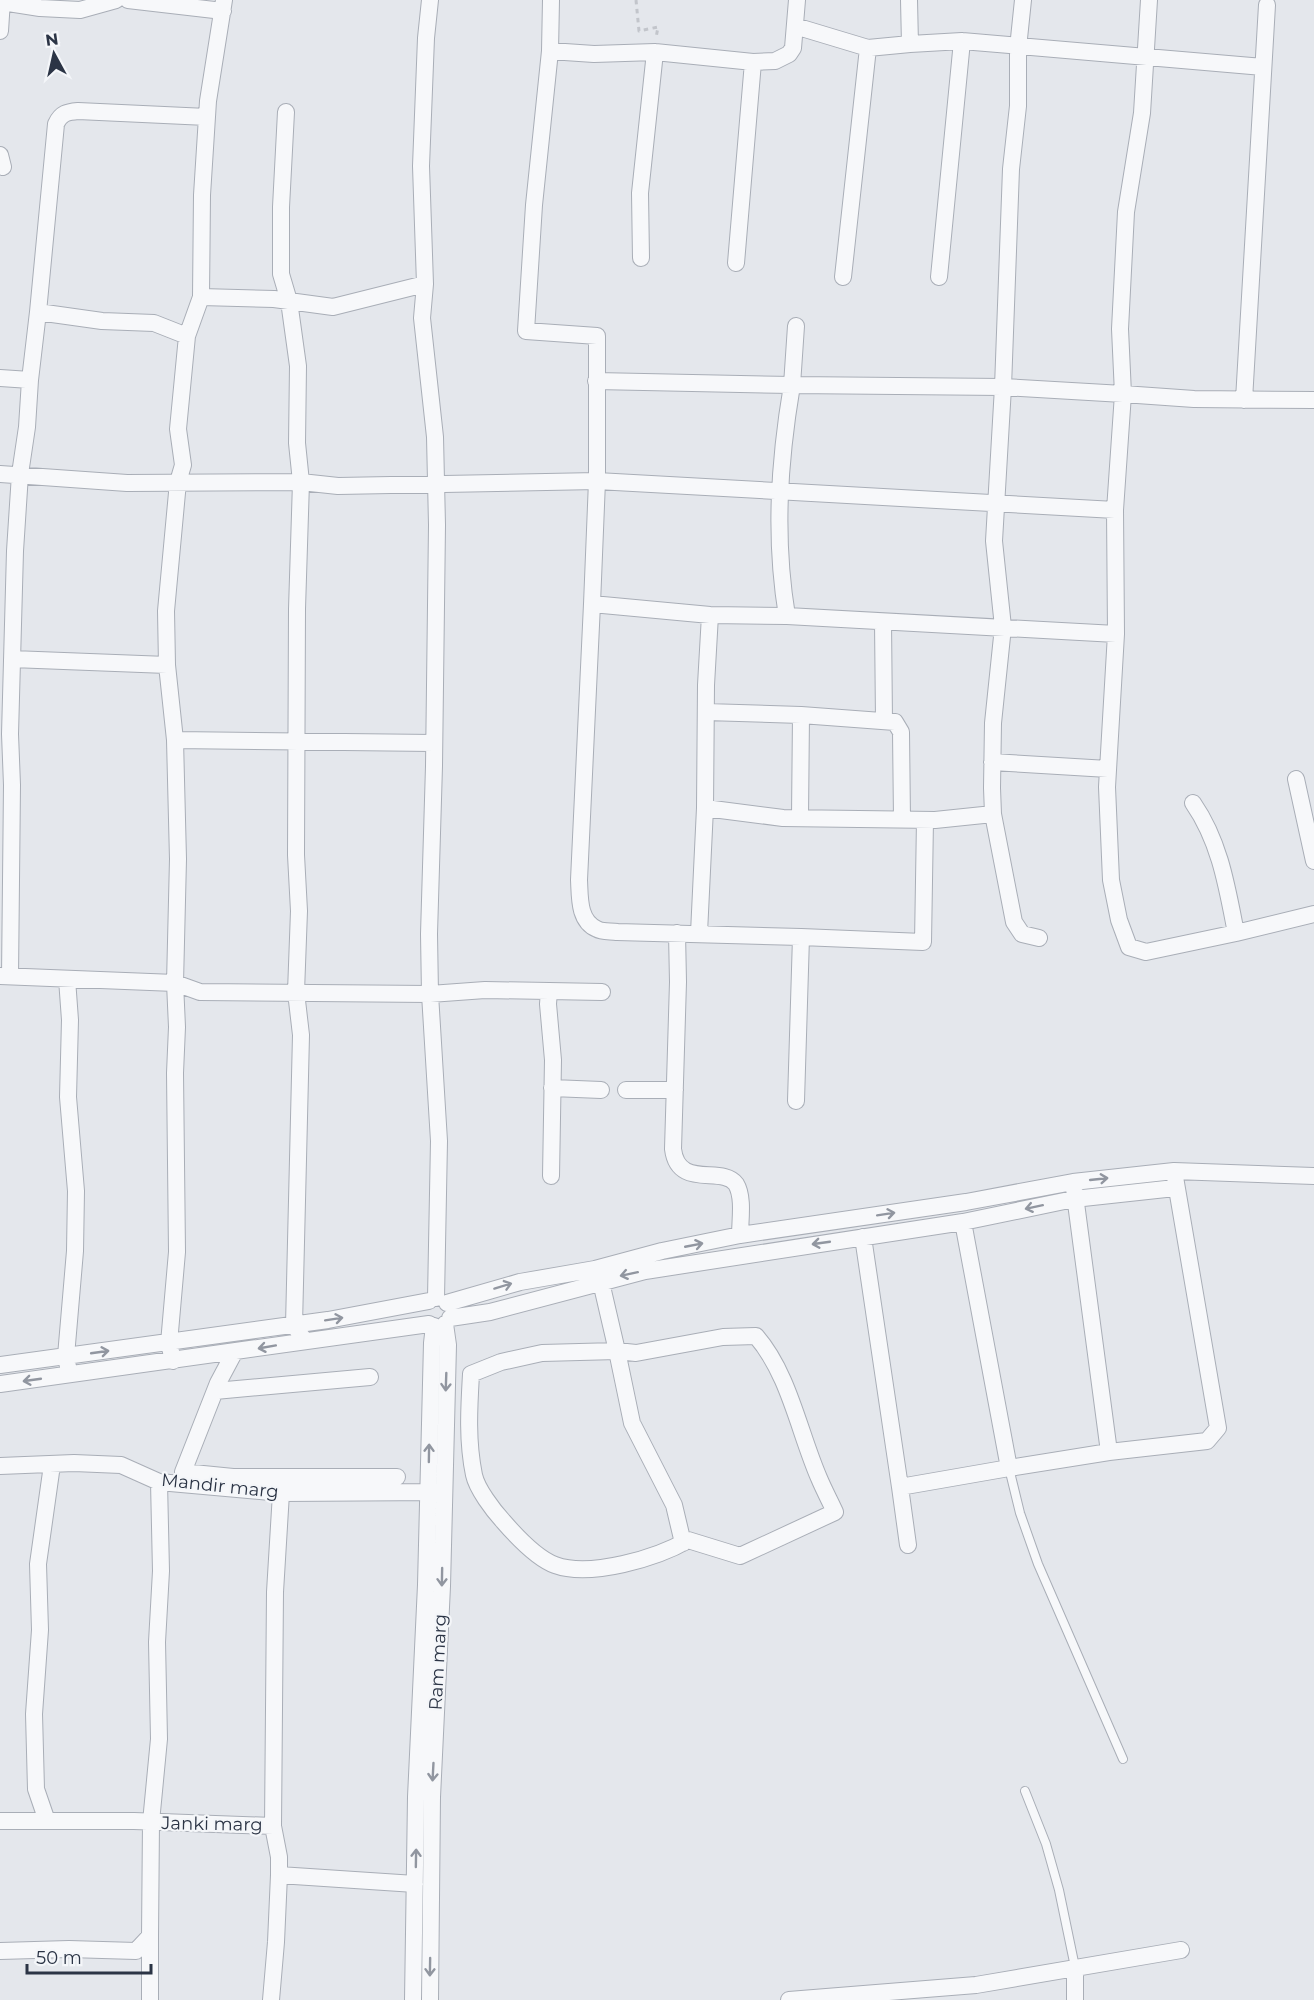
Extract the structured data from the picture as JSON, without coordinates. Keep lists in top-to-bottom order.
{
  "streets": {
    "street": ["Mandir marg", "Ram marg", "Janki marg"]
  },
  "crossings": [
    ["Mandir marg", "Ram marg"]
  ],
  "scale_bar": "50 m",
  "north": "top"
}
